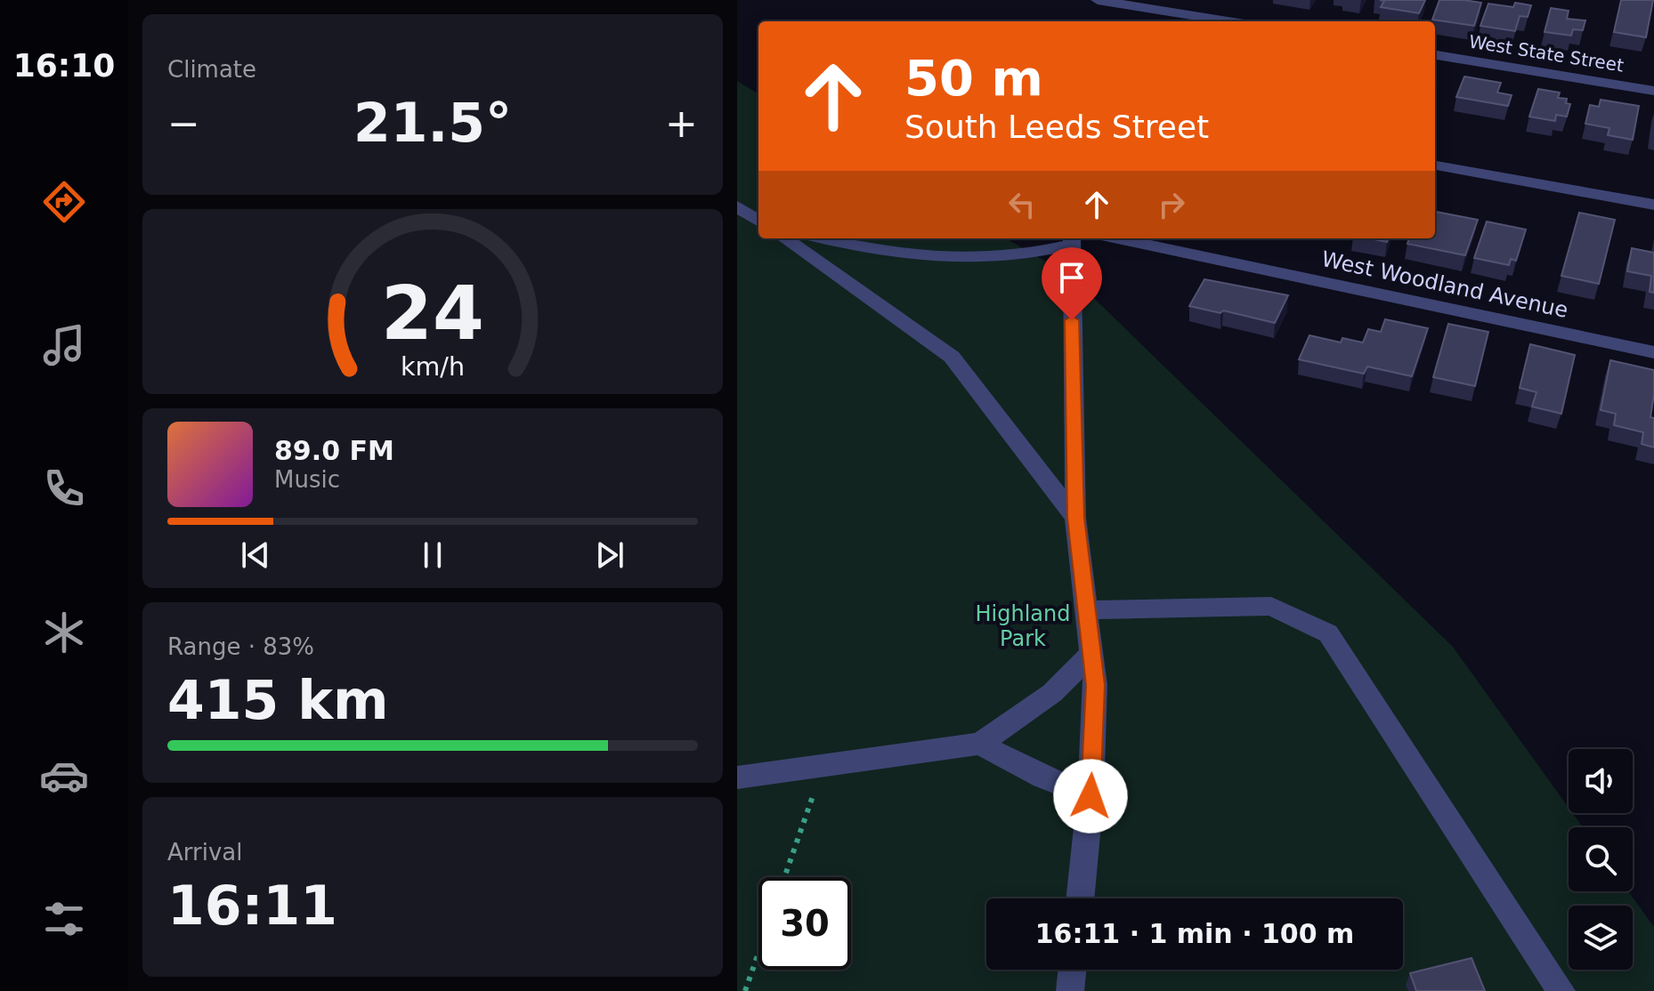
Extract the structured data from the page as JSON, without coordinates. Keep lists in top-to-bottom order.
{
  "streets": {
    "street": ["West State Street", "West Woodland Avenue"]
  },
  "parks": ["Highland Park"],
  "page": {
    "tabs": "16:10",
    "tile": [
      "Climate",
      ["Range · 83%", "415 km"],
      ["Arrival", "16:11"]
    ],
    "turn": ["50 m", "South Leeds Street"],
    "heat": ["−", "21.5°", "+"],
    "song": ["89.0 FM", "Music"],
    "limit": "30",
    "trip": "16:11 · 1 min · 100 m",
    "gauge": ["24", "km/h"]
  }
}
